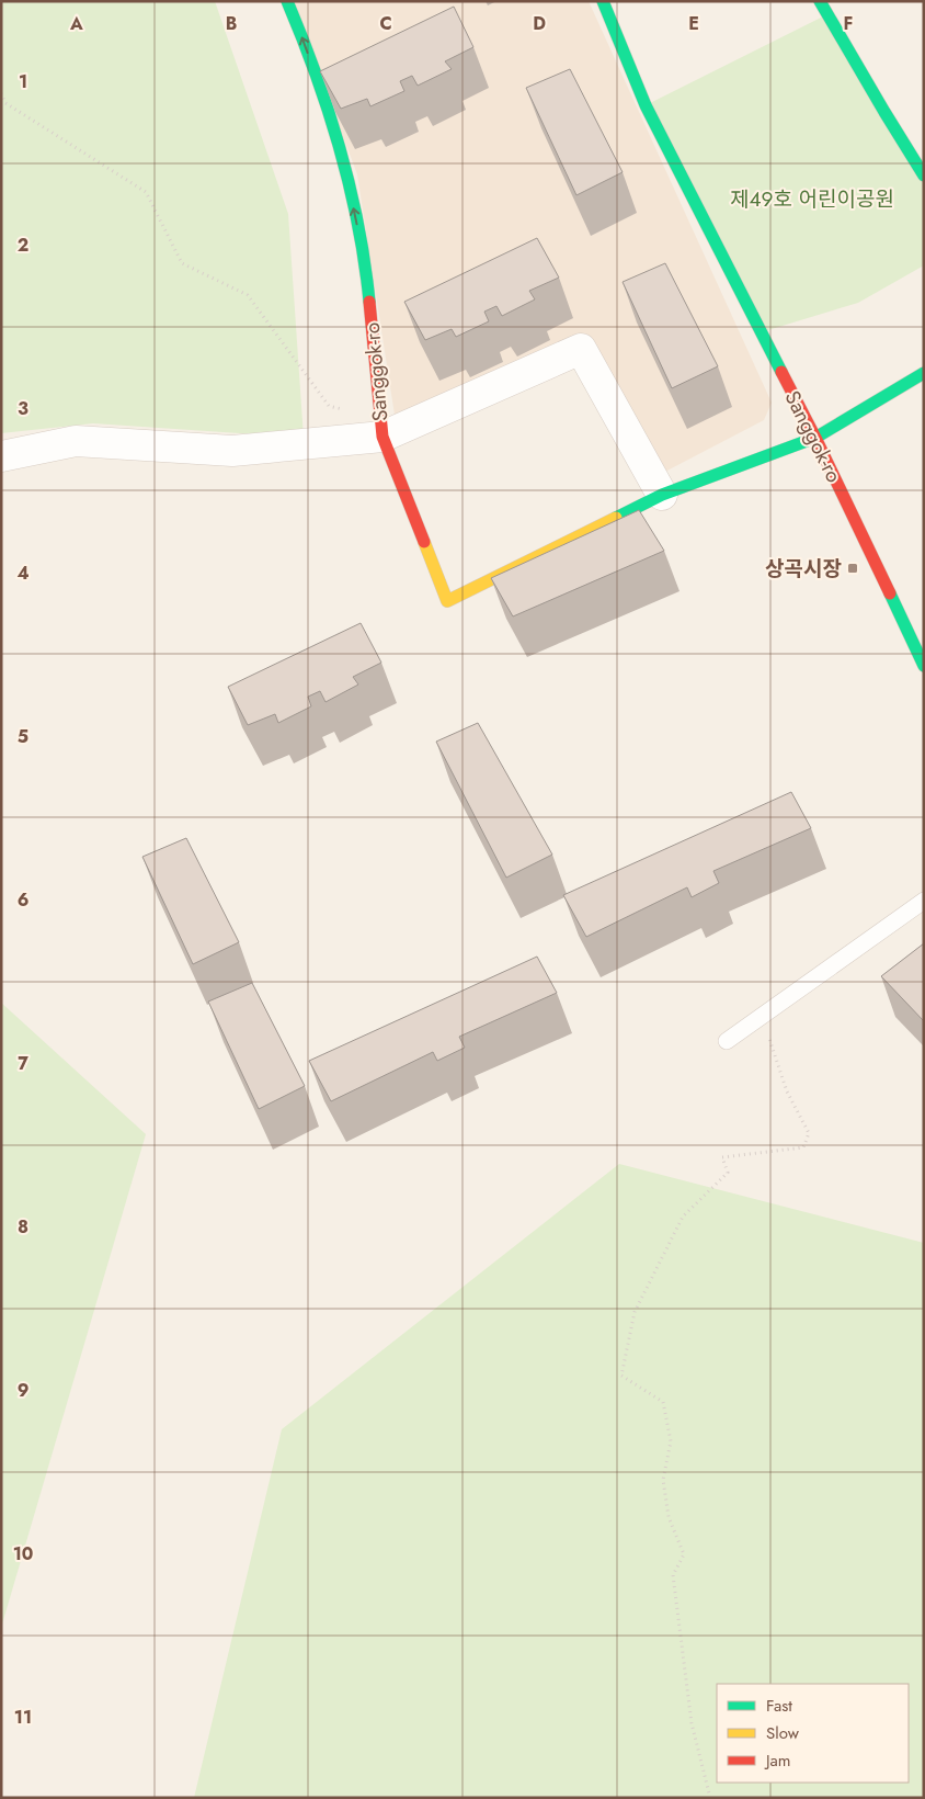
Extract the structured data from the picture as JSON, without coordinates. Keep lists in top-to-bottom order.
{
  "streets": {
    "street": ["Sanggok-ro"]
  },
  "parks": ["제49호 어린이공원"],
  "places": {
    "transit": ["상곡시장"]
  },
  "legend": ["Fast", "Slow", "Jam"],
  "grid": {
    "columns": [
      "A",
      "B",
      "C",
      "D",
      "E",
      "F"
    ],
    "rows": [
      "1",
      "2",
      "3",
      "4",
      "5",
      "6",
      "7",
      "8",
      "9",
      "10",
      "11"
    ]
  }
}
